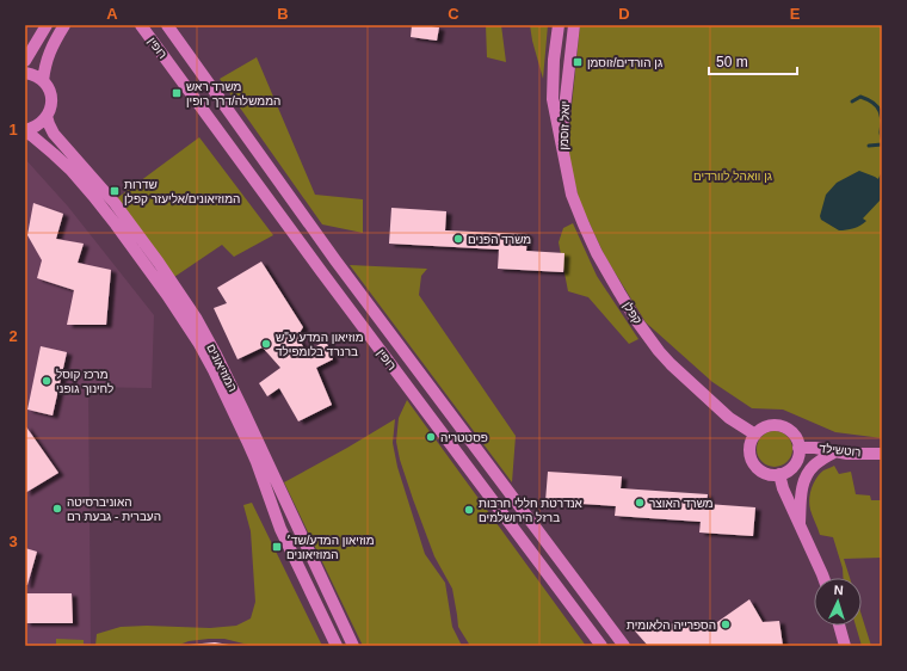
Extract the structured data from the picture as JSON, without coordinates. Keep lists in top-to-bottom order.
{
  "streets": {
    "street": [
      "רופין",
      "יואל זוסמן",
      "קפלן",
      "המוזיאונים",
      "רוטשילד"
    ]
  },
  "crossings": [
    ["יואל זוסמן", "קפלן"],
    ["קפלן", "רוטשילד"]
  ],
  "parks": ["גן וואהל לוורדים"],
  "places": {
    "transit": [
      "גן הורדים/זוסמן",
      "משרד ראש הממשלה/דרך רופין",
      "שדרות המוזיאונים/אליעזר קפלן",
      "מוזיאון המדע/שד׳ המוזיאונים"
    ],
    "other": [
      "משרד הפנים",
      "מוזיאון המדע ע\"ש ברנרד בלומפילד",
      "מרכז קוסל לחינוך גופני",
      "פסטטריה",
      "משרד האוצר",
      "האוניברסיטה העברית - גבעת רם",
      "אנדרטת חללי חרבות ברזל הירושלמים",
      "הספרייה הלאומית"
    ]
  },
  "scale_bar": "50 m",
  "north": "top",
  "grid": {
    "columns": [
      "A",
      "B",
      "C",
      "D",
      "E"
    ],
    "rows": ["1", "2", "3"]
  }
}
